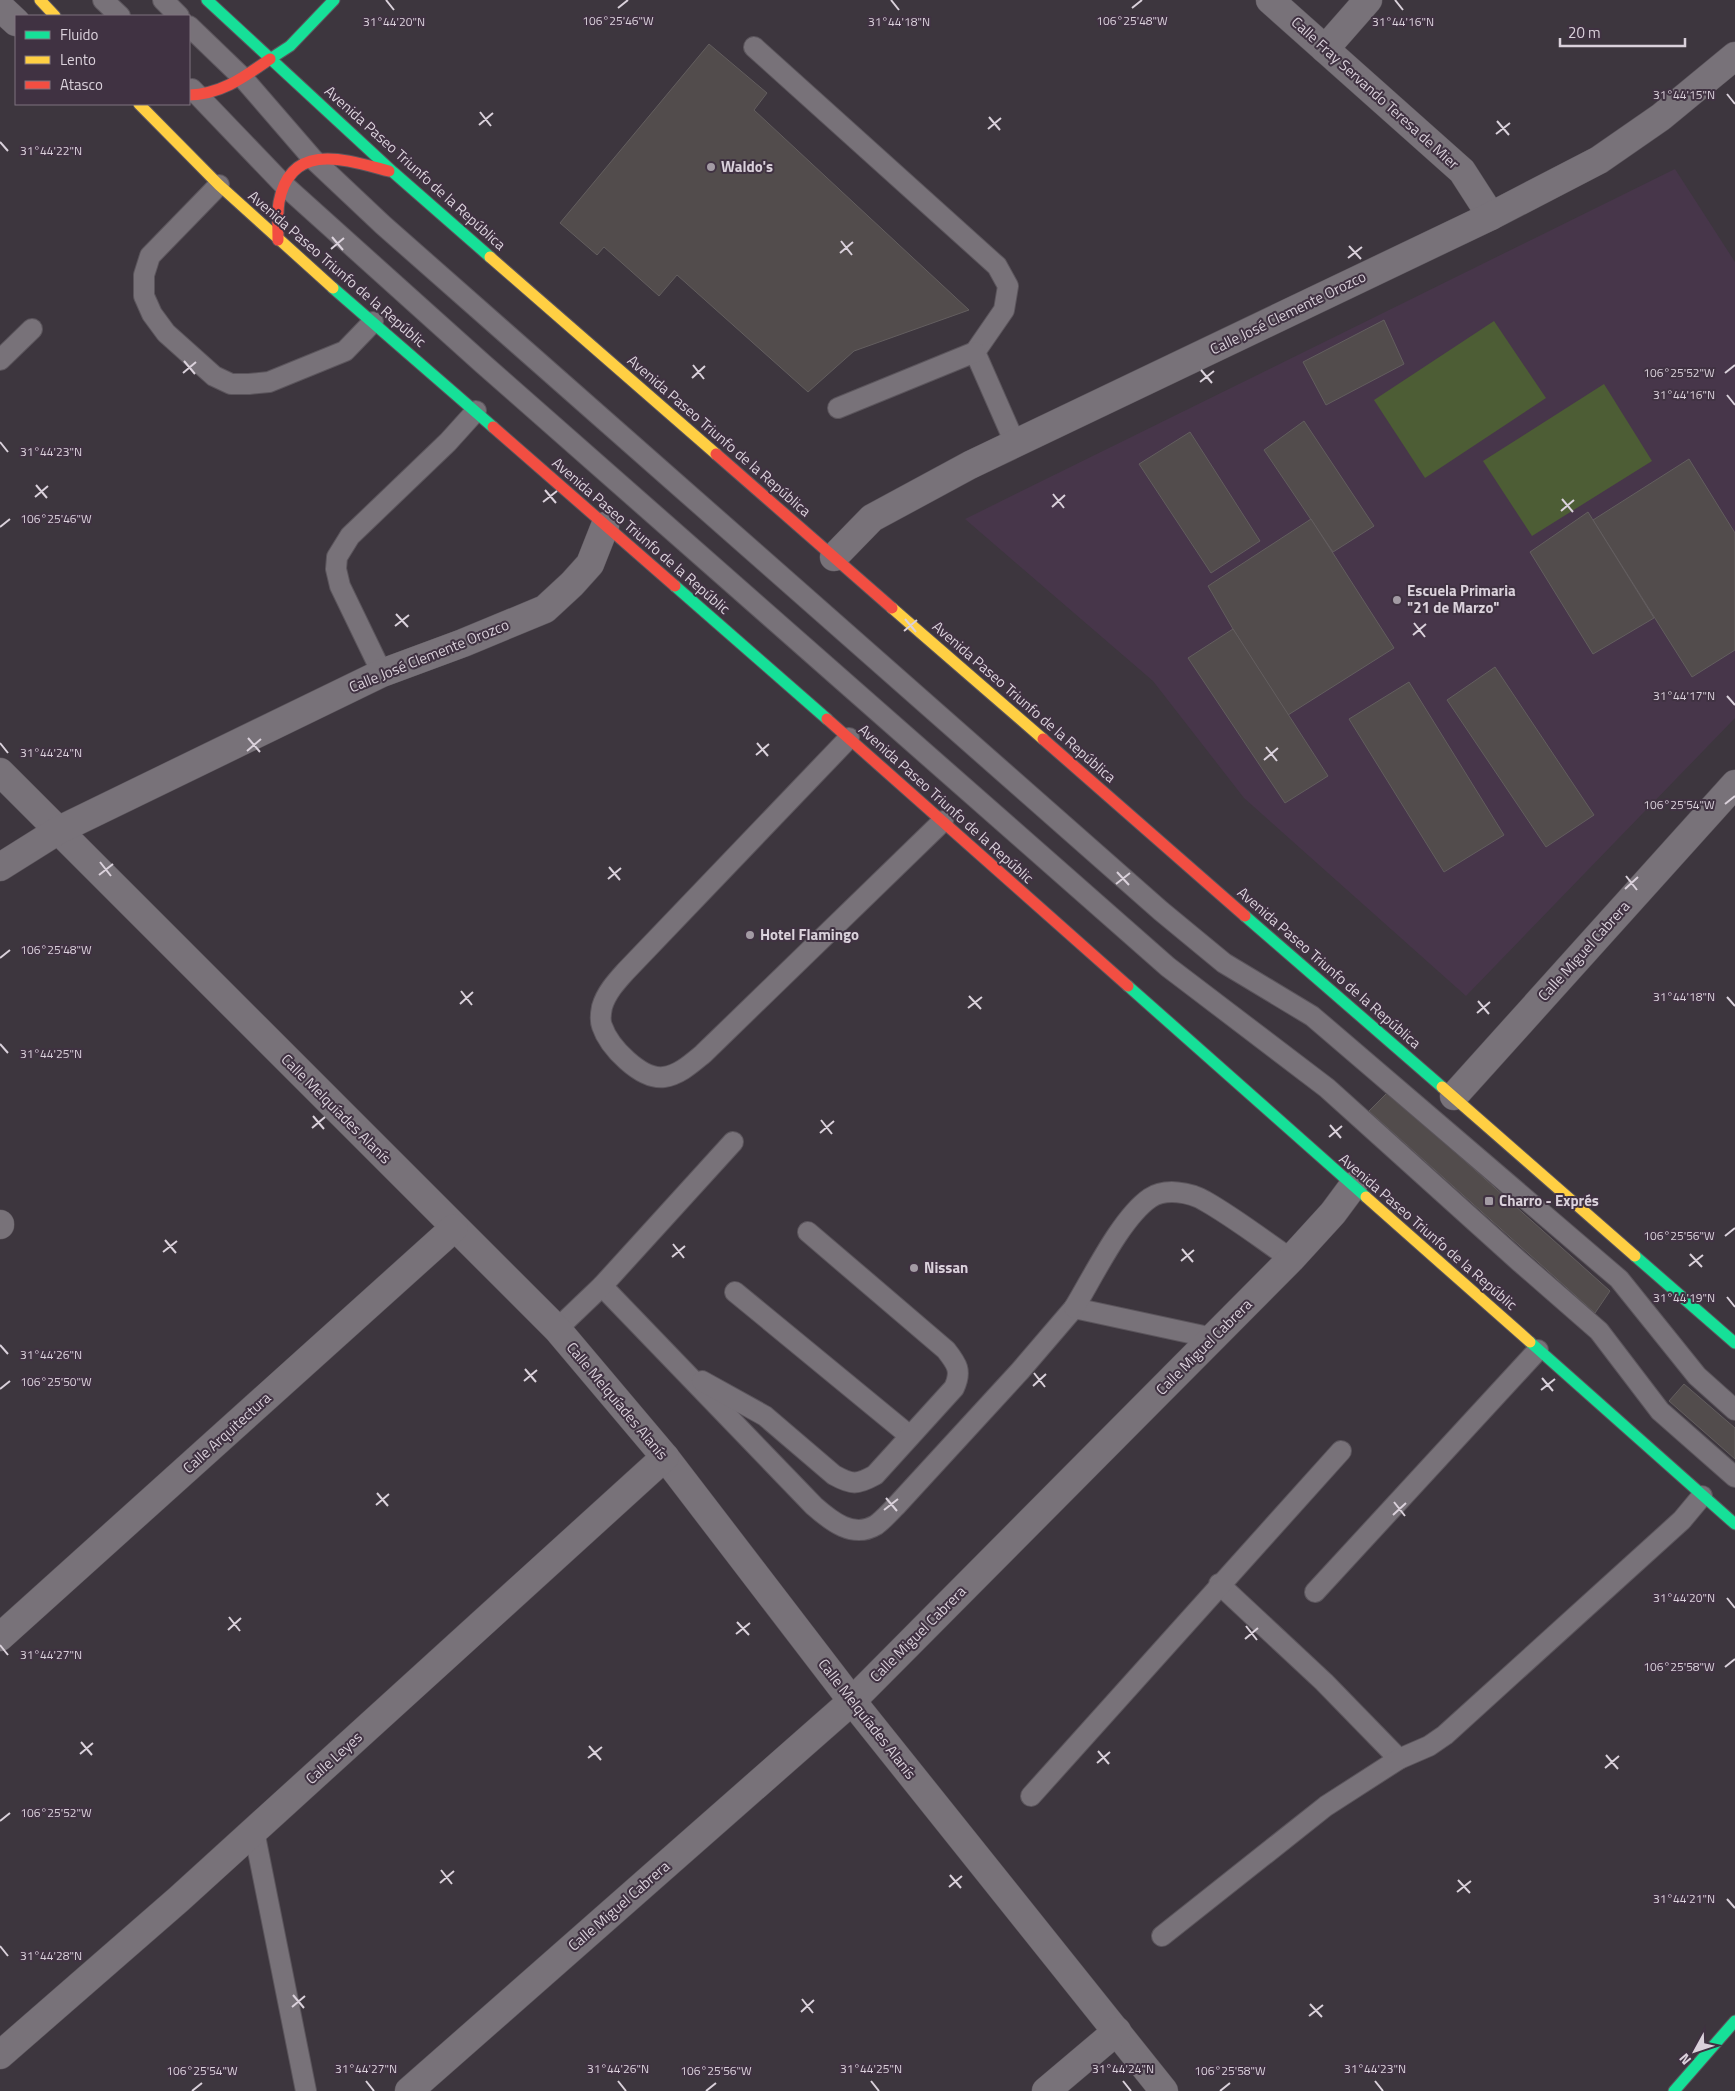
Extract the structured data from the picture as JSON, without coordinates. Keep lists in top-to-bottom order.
{
  "streets": {
    "main road": ["Avenida Paseo Triunfo de la República", "Avenida Paseo Triunfo de la Repúblic"],
    "street": [
      "Calle Fray Servando Teresa de Mier",
      "Calle José Clemente Orozco",
      "Calle Miguel Cabrera",
      "Calle Melquíades Alanís",
      "Calle Arquitectura",
      "Calle Leyes"
    ]
  },
  "crossings": [
    ["Calle Fray Servando Teresa de Mier", "Calle José Clemente Orozco"],
    ["Avenida Paseo Triunfo de la República", "Calle José Clemente Orozco"],
    ["Avenida Paseo Triunfo de la República", "Calle Miguel Cabrera"],
    ["Avenida Paseo Triunfo de la Repúblic", "Calle José Clemente Orozco"],
    ["Avenida Paseo Triunfo de la Repúblic", "Calle Miguel Cabrera"],
    ["Calle José Clemente Orozco", "Calle Melquíades Alanís"],
    ["Calle Miguel Cabrera", "Calle Melquíades Alanís"],
    ["Calle Melquíades Alanís", "Calle Arquitectura"],
    ["Calle Melquíades Alanís", "Calle Leyes"]
  ],
  "places": {
    "other": [
      "Waldo's",
      "Escuela Primaria \"21 de Marzo\"",
      "Hotel Flamingo",
      "Nissan"
    ],
    "transit": ["Charro - Exprés"]
  },
  "legend": ["Fluido", "Lento", "Atasco"],
  "scale_bar": "20 m",
  "north": "bottom left",
  "coordinates": [
    "106°25'46\"W",
    "106°25'48\"W",
    "31°44'16\"N",
    "31°44'20\"N",
    "31°44'18\"N",
    "31°44'15\"N",
    "31°44'22\"N",
    "106°25'52\"W",
    "31°44'23\"N",
    "31°44'17\"N",
    "31°44'24\"N",
    "106°25'54\"W",
    "31°44'25\"N",
    "106°25'56\"W",
    "31°44'19\"N",
    "31°44'26\"N",
    "106°25'50\"W",
    "31°44'27\"N",
    "106°25'58\"W",
    "31°44'21\"N",
    "31°44'28\"N"
  ]
}
